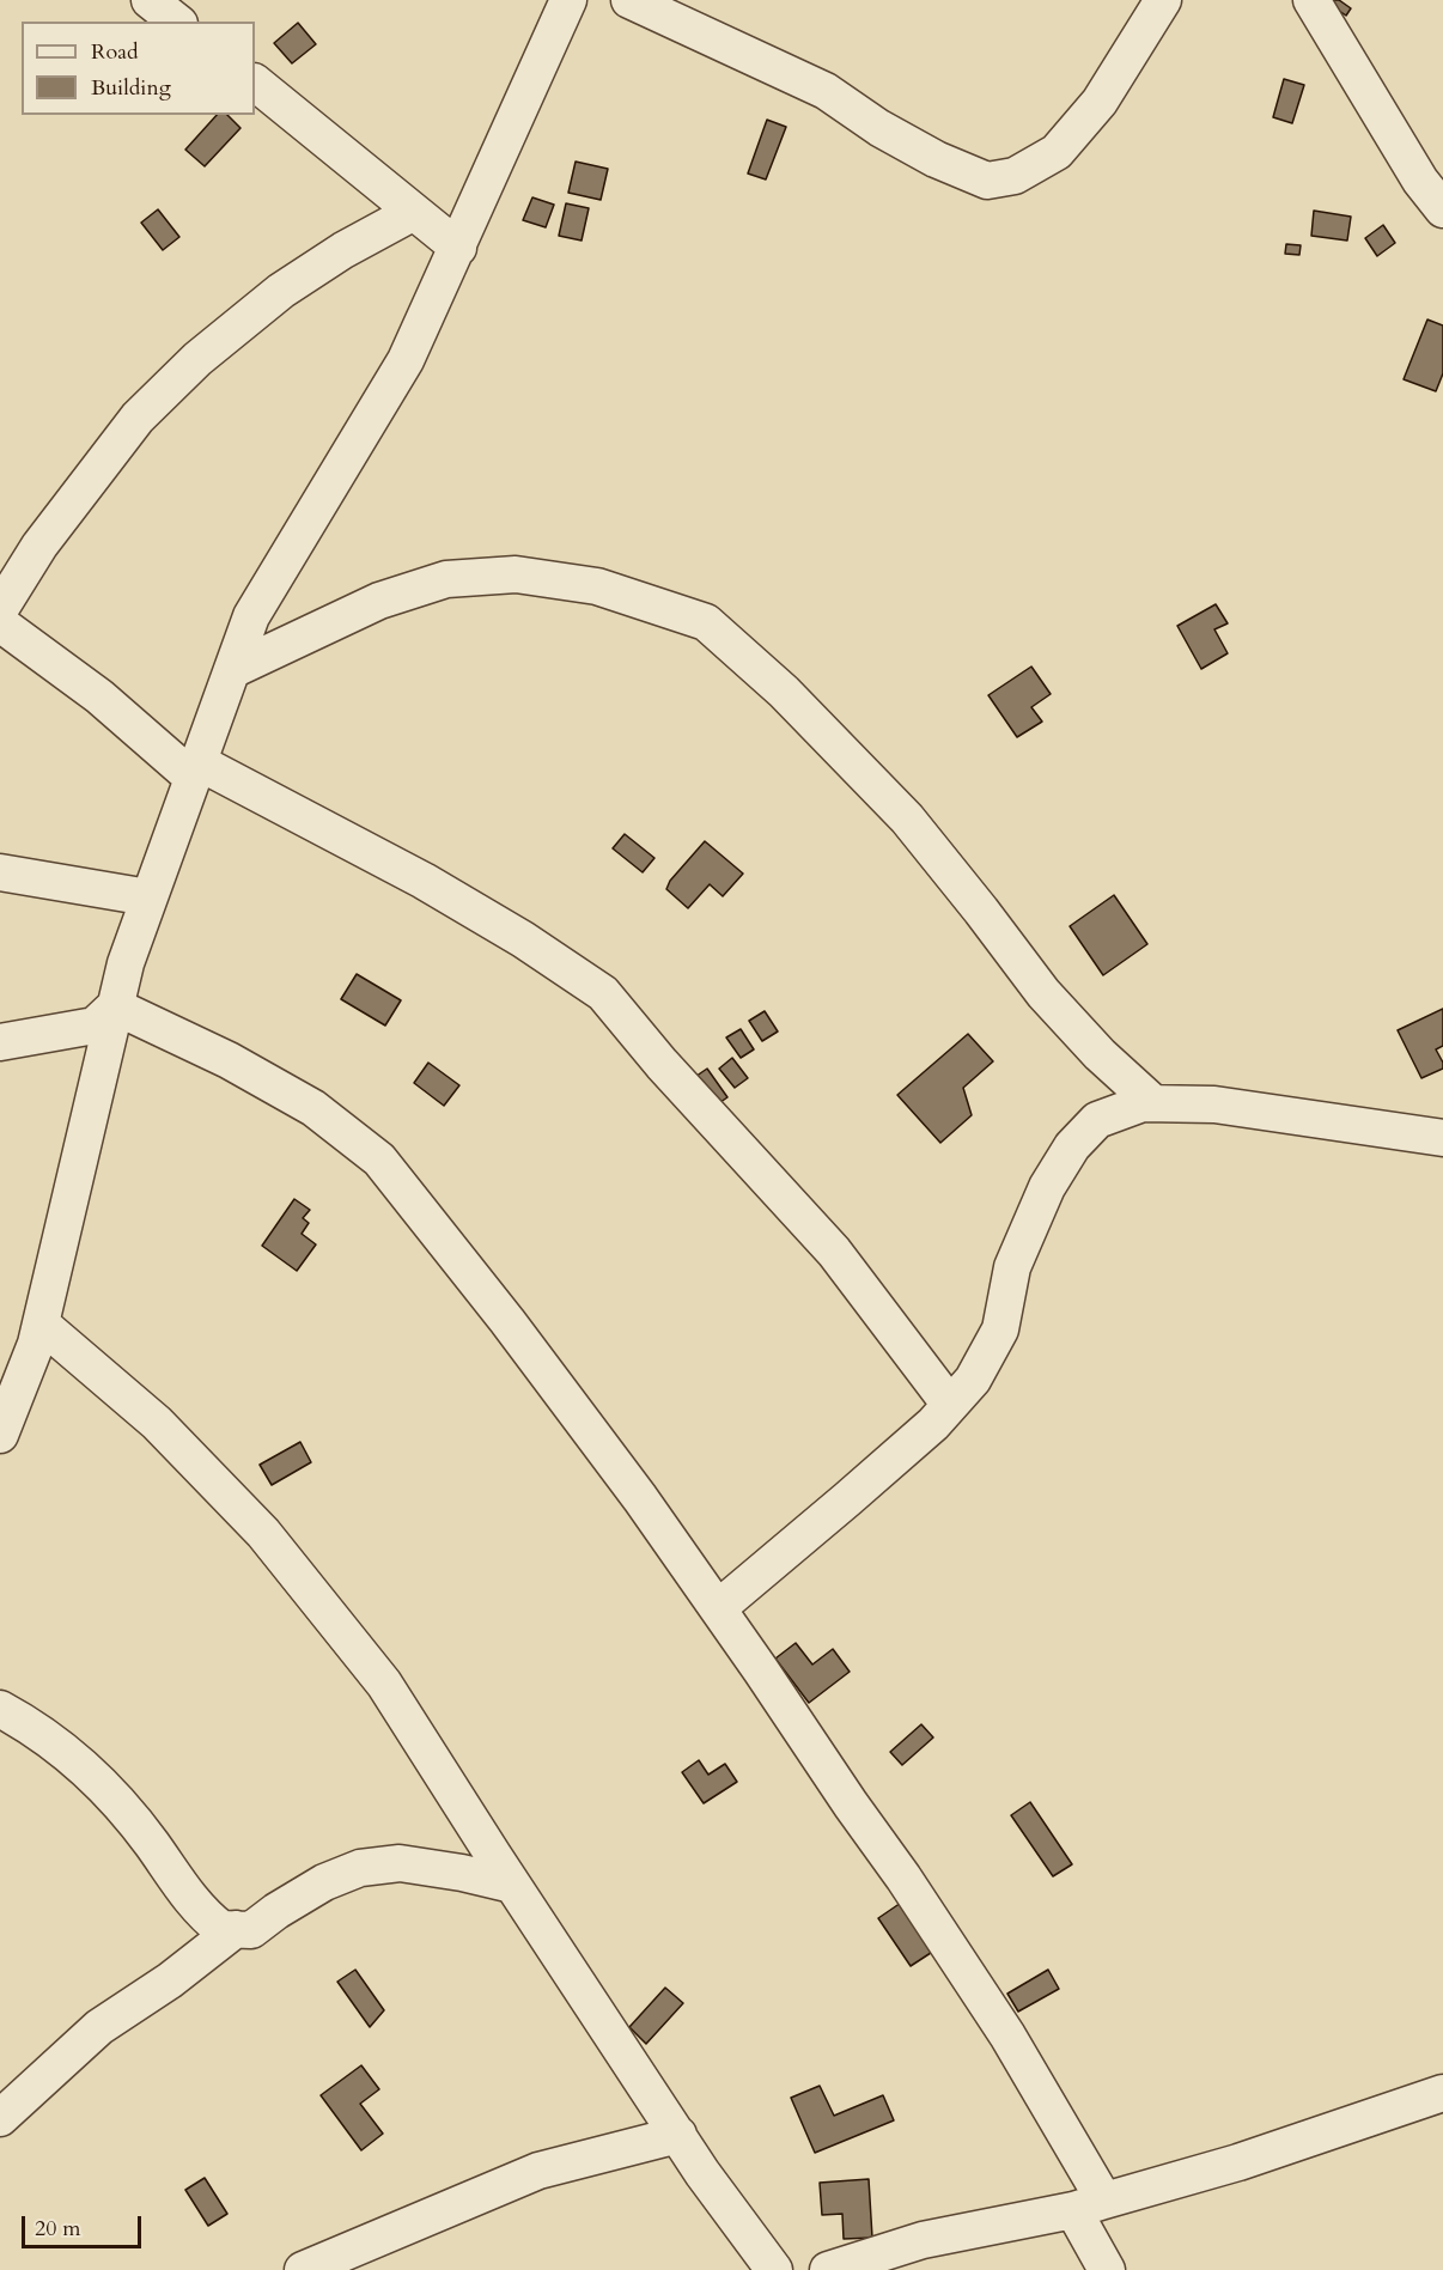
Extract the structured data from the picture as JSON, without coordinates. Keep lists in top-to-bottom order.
{
  "legend": ["Road", "Building"],
  "scale_bar": "20 m"
}
